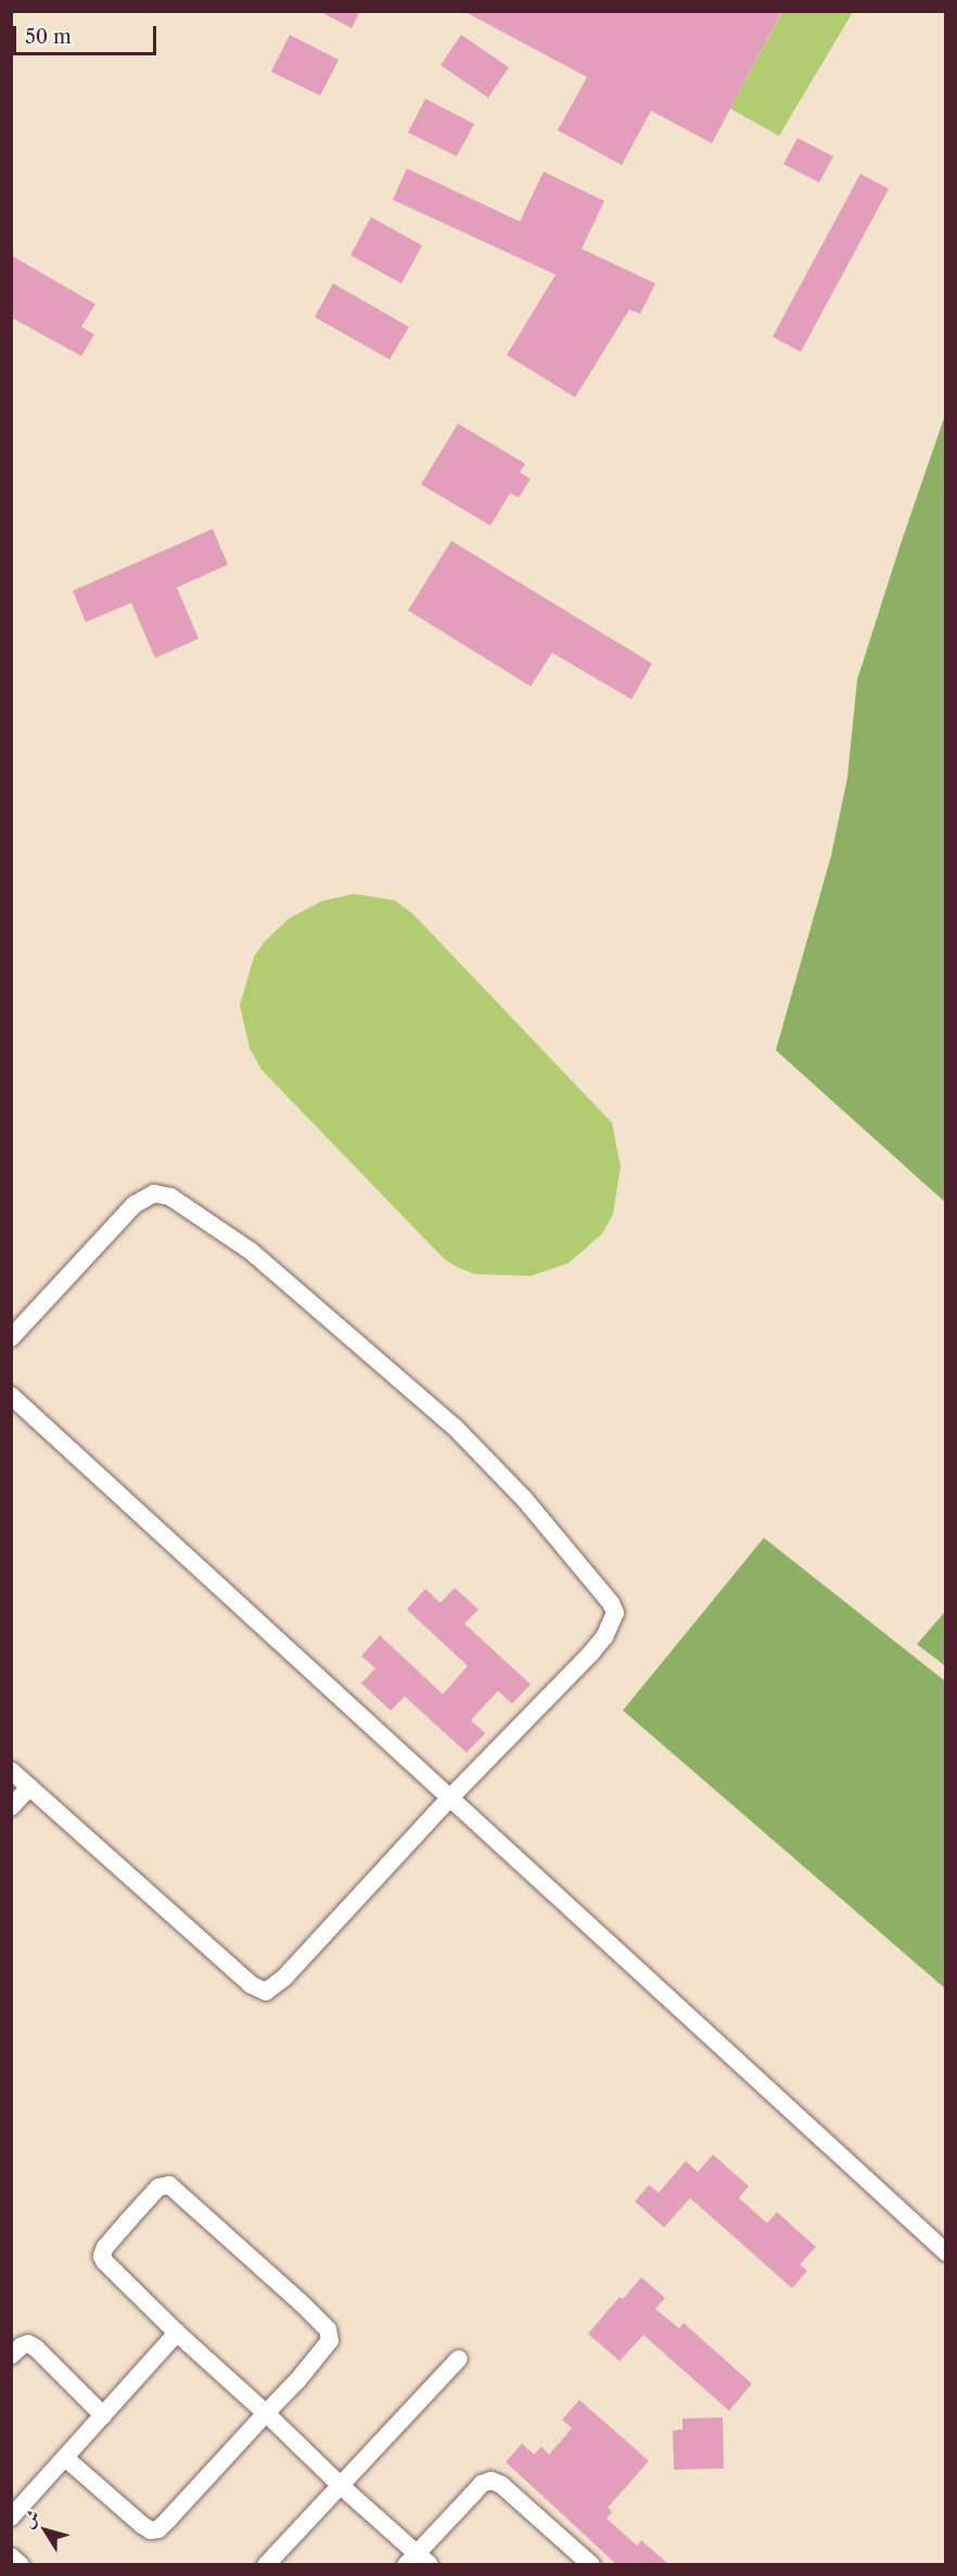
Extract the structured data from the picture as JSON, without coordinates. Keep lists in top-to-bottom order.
{
  "scale_bar": "50 m",
  "north": "top left"
}
